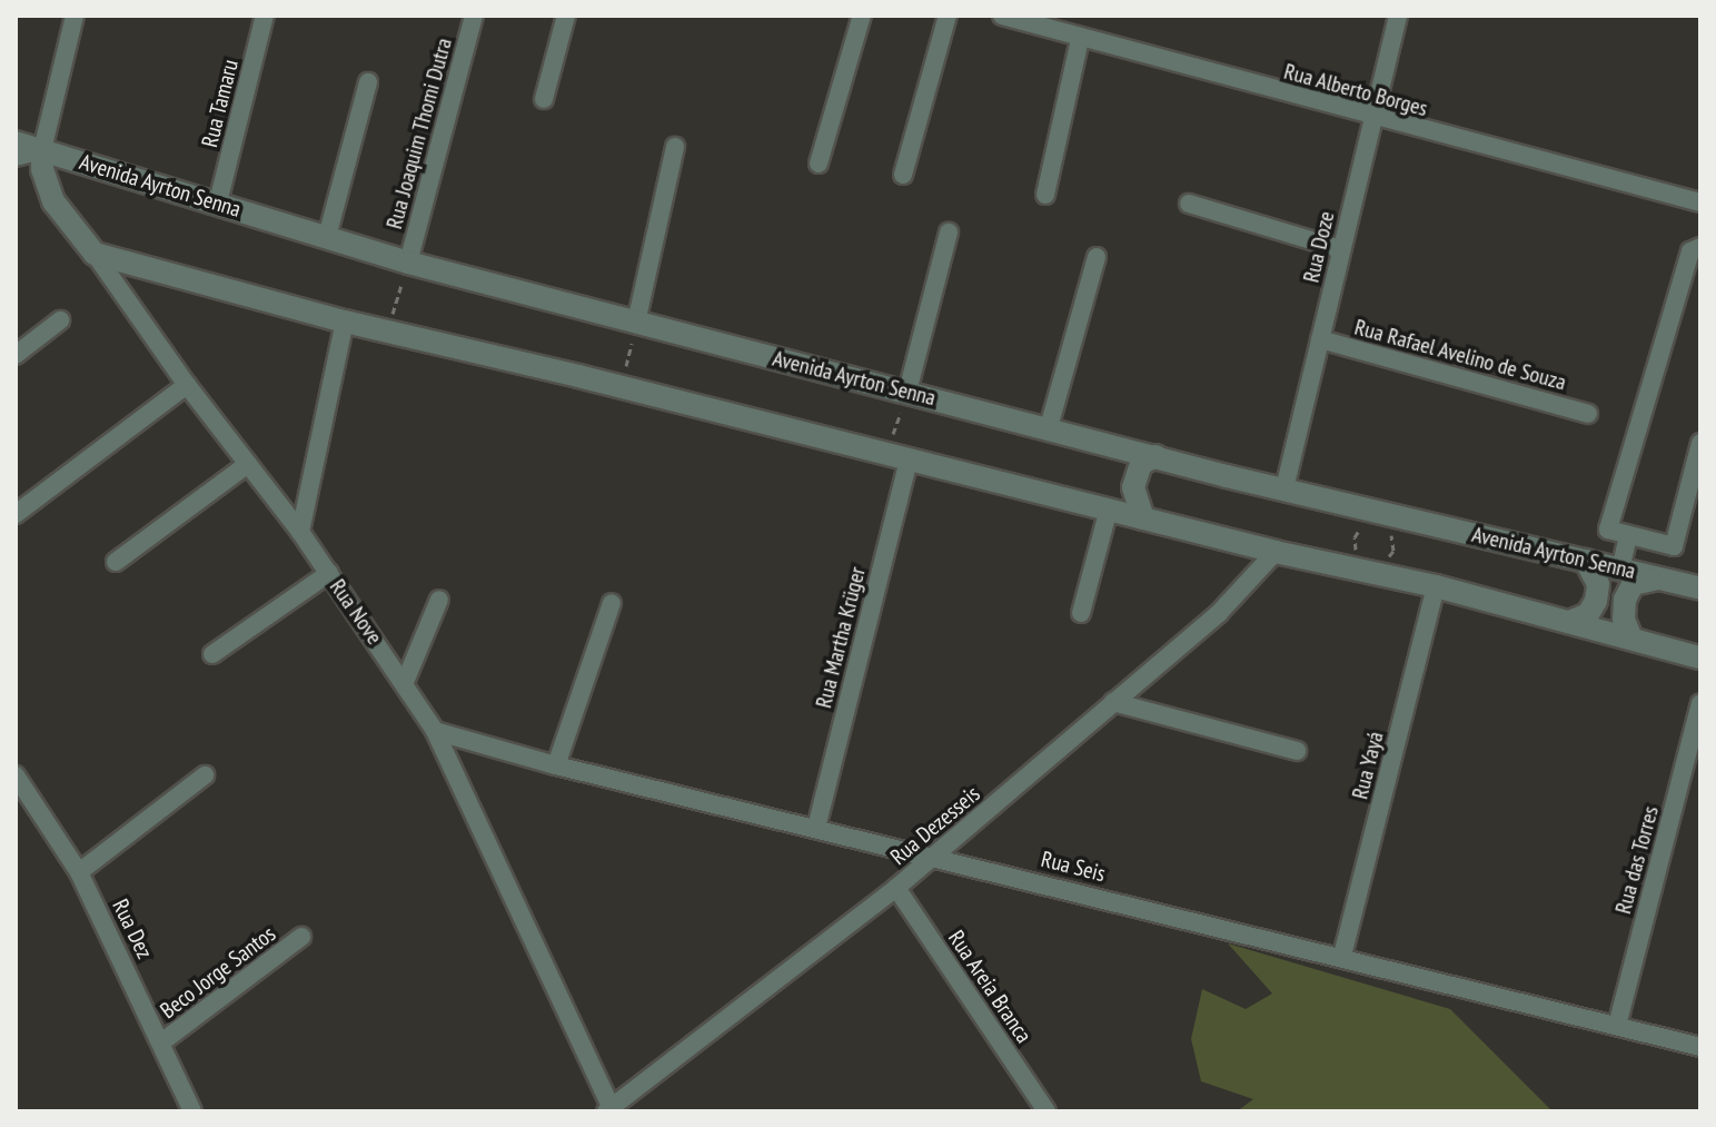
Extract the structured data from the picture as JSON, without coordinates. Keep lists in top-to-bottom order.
{
  "streets": {
    "street": [
      "Rua Alberto Borges",
      "Rua Tamaru",
      "Rua Joaquim Thomi Dutra",
      "Avenida Ayrton Senna",
      "Rua Doze",
      "Rua Rafael Avelino de Souza",
      "Rua Nove",
      "Rua Martha Krüger",
      "Rua Yayá",
      "Rua Dezesseis",
      "Rua das Torres",
      "Rua Seis",
      "Rua Dez",
      "Beco Jorge Santos",
      "Rua Areia Branca"
    ]
  },
  "crossings": [
    ["Rua Alberto Borges", "Rua Doze"],
    ["Rua Tamaru", "Avenida Ayrton Senna"],
    ["Rua Joaquim Thomi Dutra", "Avenida Ayrton Senna"],
    ["Avenida Ayrton Senna", "Rua Doze"],
    ["Avenida Ayrton Senna", "Rua Nove"],
    ["Rua Doze", "Rua Rafael Avelino de Souza"],
    ["Rua Nove", "Rua Dezesseis"],
    ["Rua Nove", "Rua Seis"],
    ["Rua Martha Krüger", "Rua Seis"],
    ["Rua Yayá", "Rua Seis"],
    ["Rua Dezesseis", "Rua Seis"],
    ["Rua Dezesseis", "Rua Areia Branca"],
    ["Rua das Torres", "Rua Seis"],
    ["Rua Dez", "Beco Jorge Santos"]
  ]
}
